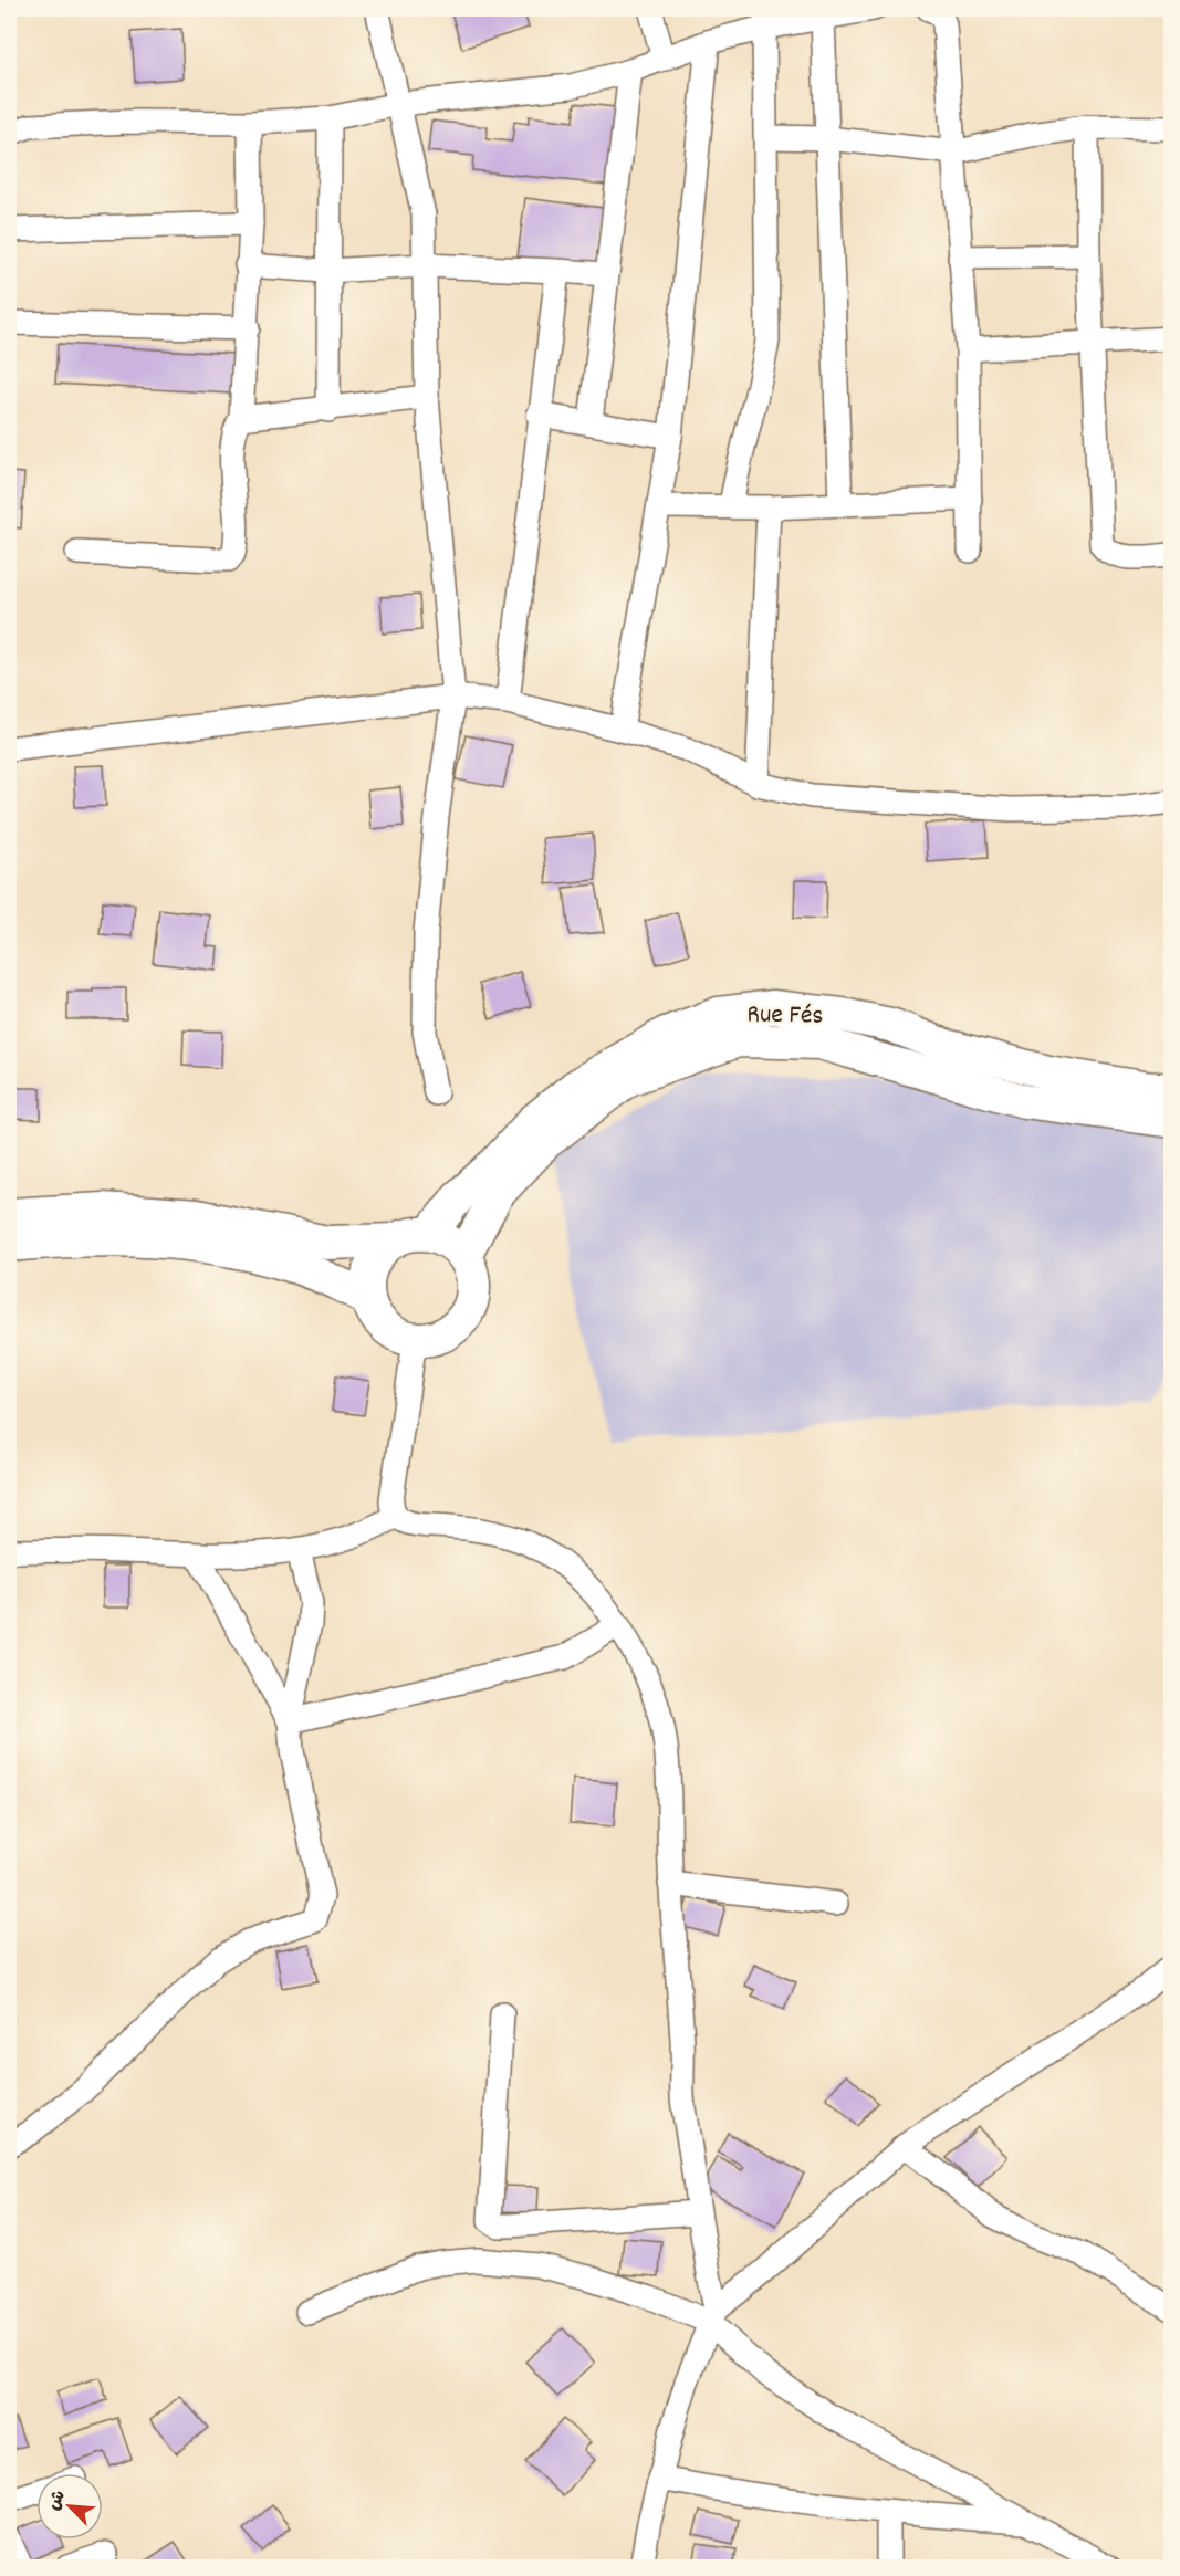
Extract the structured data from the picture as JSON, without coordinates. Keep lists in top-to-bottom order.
{
  "streets": {
    "highway": ["Rue Fés"]
  },
  "north": "top left"
}
